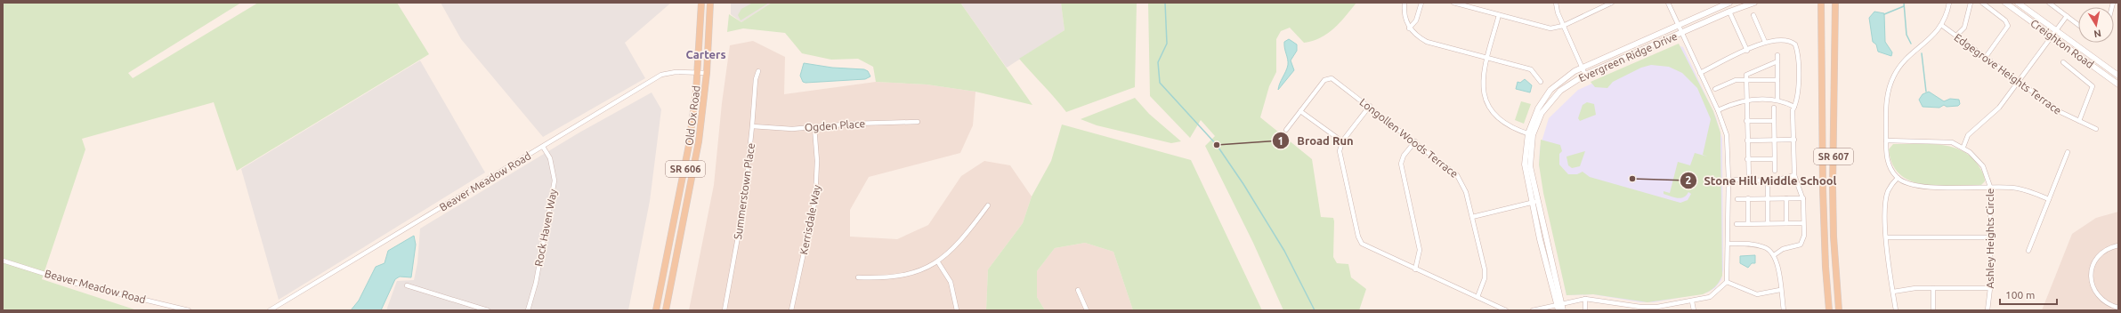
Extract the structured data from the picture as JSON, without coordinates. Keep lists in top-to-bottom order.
{
  "streets": {
    "main road": ["Old Ox Road", "SR 607", "SR 606"],
    "street": [
      "Creighton Road",
      "Evergreen Ridge Drive",
      "Edgegrove Heights Terrace",
      "Ogden Place",
      "Longollen Woods Terrace",
      "Beaver Meadow Road",
      "Summerstown Place",
      "Kerrisdale Way",
      "Rock Haven Way",
      "Ashley Heights Circle"
    ]
  },
  "crossings": [
    ["Old Ox Road", "Beaver Meadow Road"],
    ["Ogden Place", "Summerstown Place"],
    ["Ogden Place", "Kerrisdale Way"],
    ["Beaver Meadow Road", "Rock Haven Way"]
  ],
  "districts": ["Carters"],
  "places": ["Broad Run", "Stone Hill Middle School"],
  "scale_bar": "100 m",
  "north": "bottom"
}
